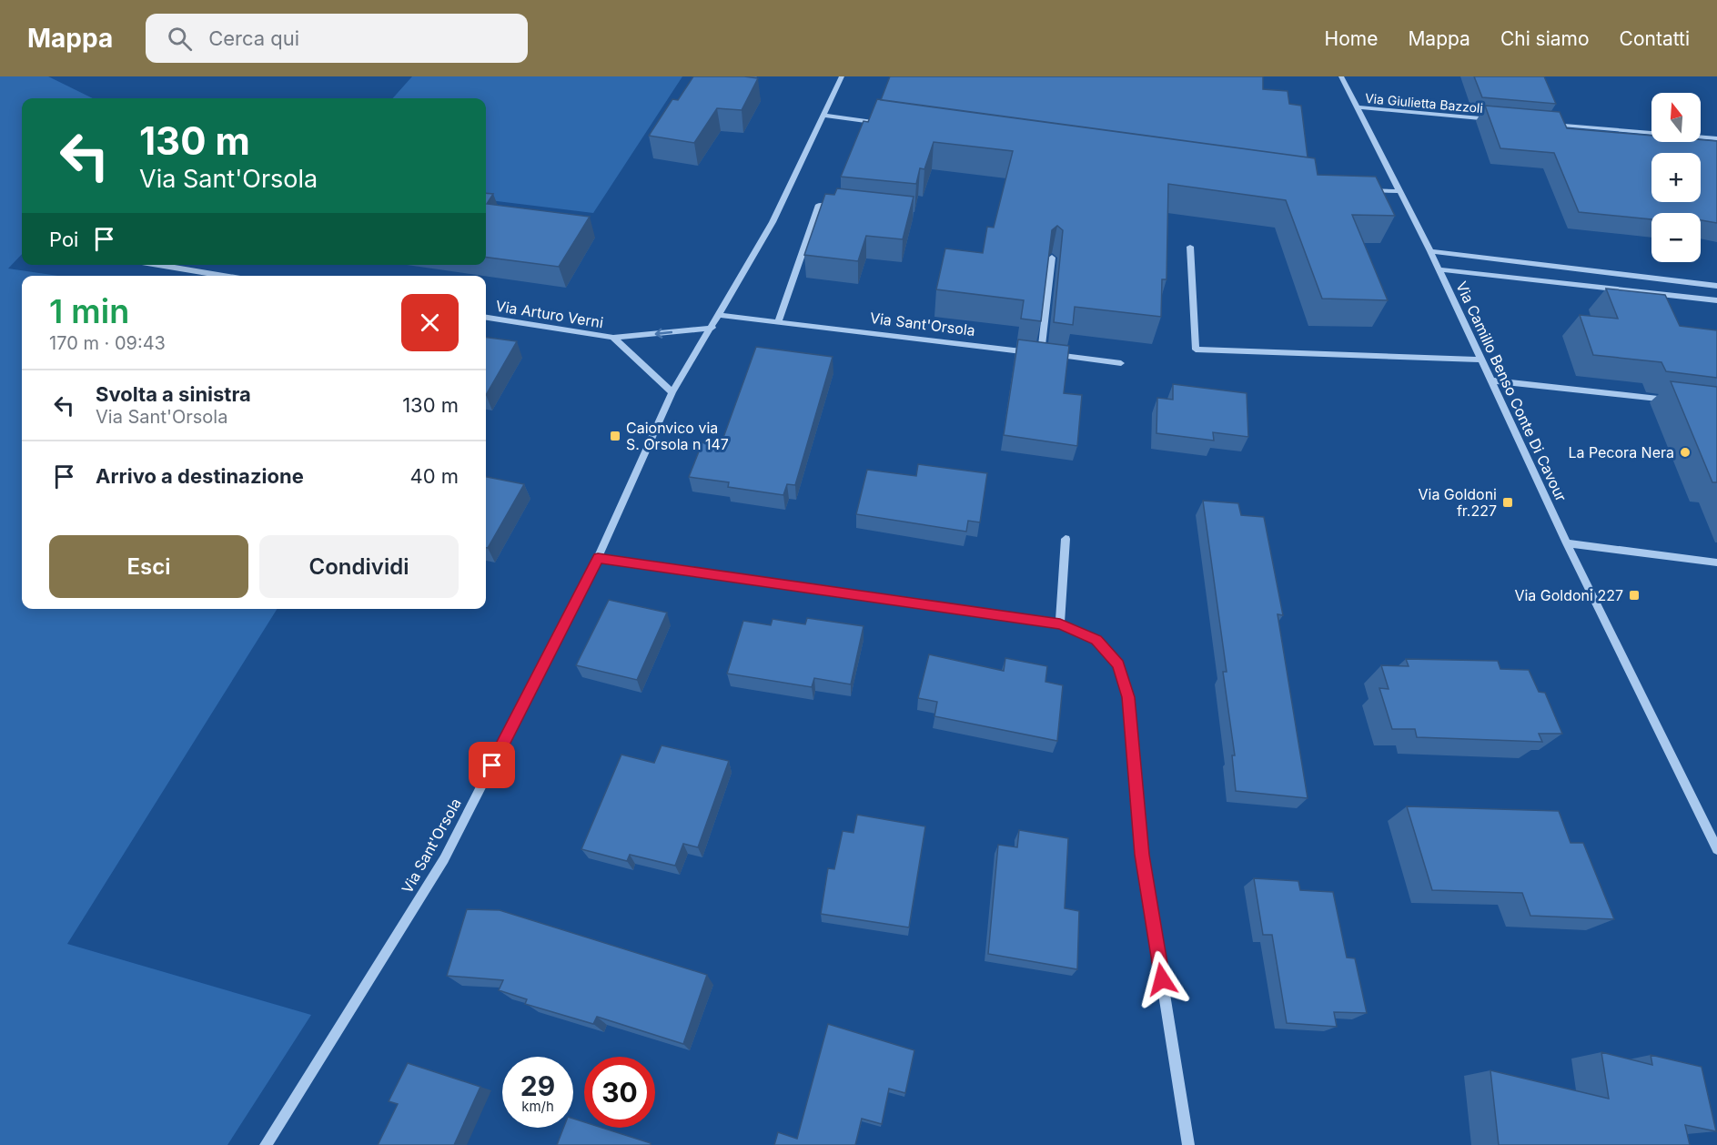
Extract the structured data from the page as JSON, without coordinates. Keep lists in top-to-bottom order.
{
  "streets": {
    "street": [
      "Via Giulietta Bazzoli",
      "Via Arturo Verni",
      "Via Sant'Orsola",
      "Via Camillo Benso Conte Di Cavour"
    ]
  },
  "crossings": [
    ["Via Giulietta Bazzoli", "Via Camillo Benso Conte Di Cavour"],
    ["Via Arturo Verni", "Via Sant'Orsola"]
  ],
  "places": {
    "transit": ["Caionvico via S. Orsola n 147", "Via Goldoni fr.227", "Via Goldoni 227"],
    "other": ["La Pecora Nera"]
  },
  "north": "top",
  "page": {
    "header": "Mappa",
    "search": "Cerca qui",
    "nav": [
      "Home",
      "Mappa",
      "Chi siamo",
      "Contatti"
    ],
    "map_buttons": ["+", "−"],
    "turn": ["130 m", "Via Sant'Orsola"],
    "then": "Poi",
    "heading": ["1 min", "170 m · 09:43"],
    "list": [
      {
        "name": "Svolta a sinistra",
        "note": "Via Sant'Orsola",
        "value": "130 m"
      },
      {
        "name": "Arrivo a destinazione",
        "value": "40 m"
      }
    ],
    "buttons": ["Esci", "Condividi"],
    "speed": "29 km/h",
    "limit": "30"
  }
}
